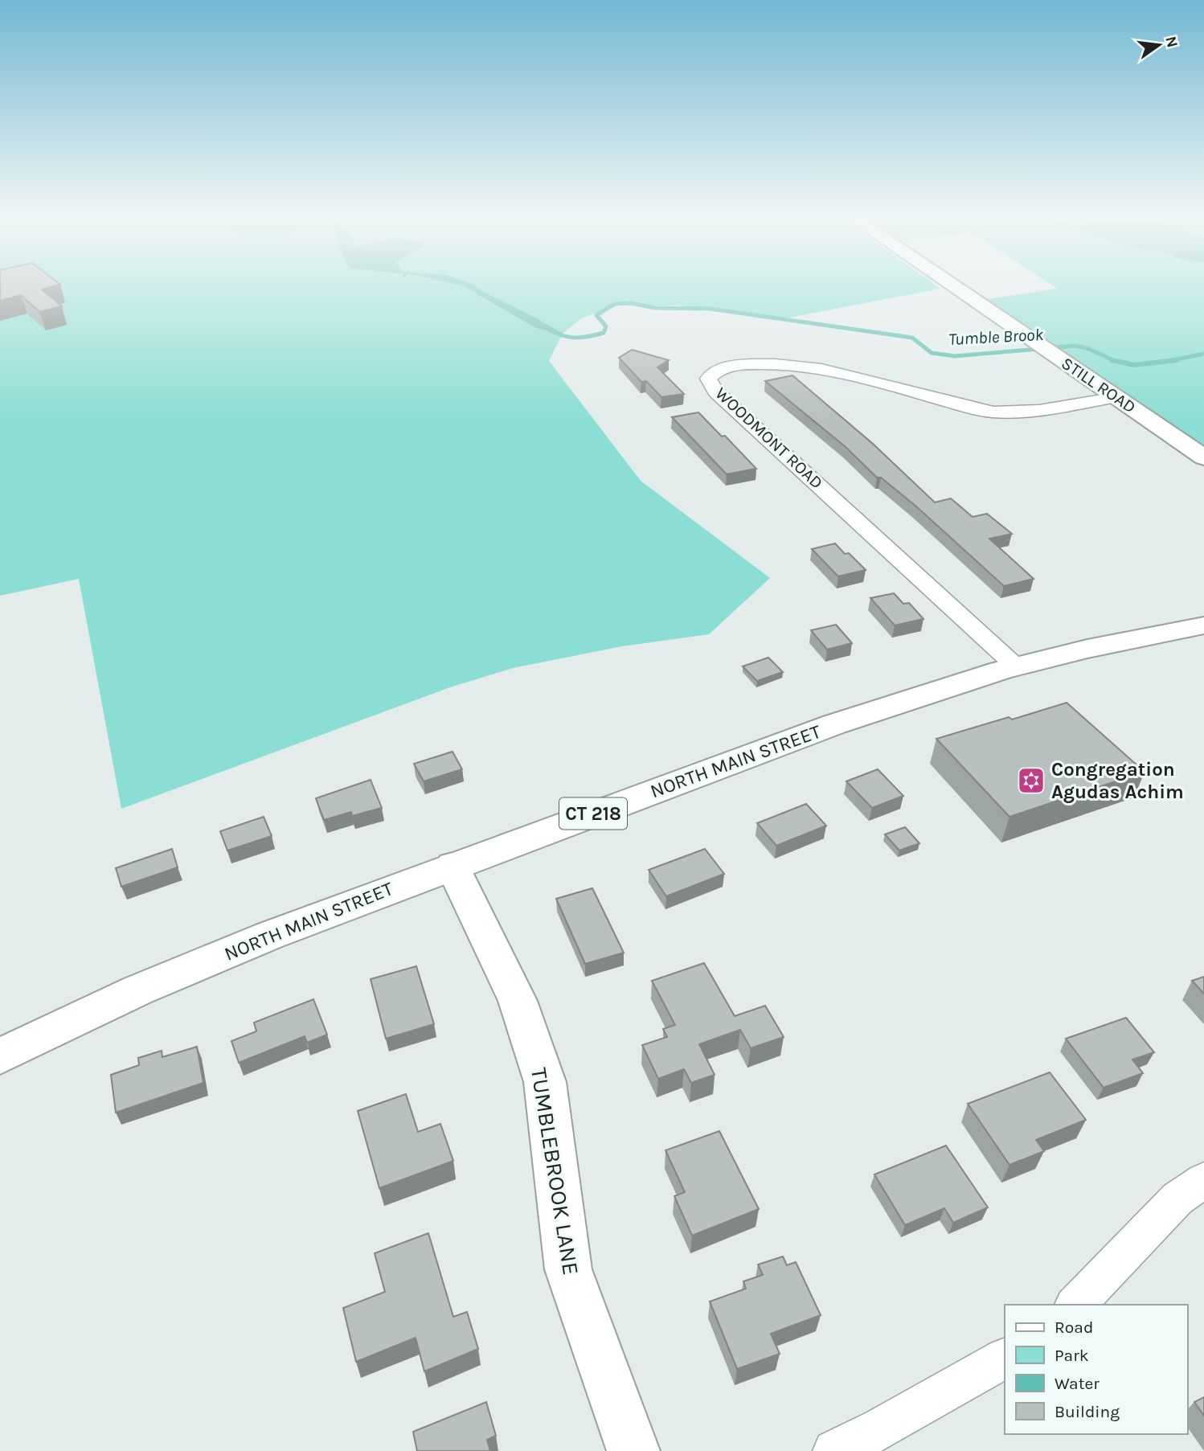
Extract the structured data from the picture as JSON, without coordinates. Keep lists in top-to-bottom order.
{
  "streets": {
    "street": [
      "STILL ROAD",
      "WOODMONT ROAD",
      "NORTH MAIN STREET",
      "CT 218",
      "TUMBLEBROOK LANE"
    ]
  },
  "crossings": [
    ["STILL ROAD", "WOODMONT ROAD"],
    ["WOODMONT ROAD", "NORTH MAIN STREET"],
    ["NORTH MAIN STREET", "TUMBLEBROOK LANE"]
  ],
  "water": ["Tumble Brook"],
  "places": {
    "synagogue": ["Congregation Agudas Achim"]
  },
  "legend": [
    "Road",
    "Park",
    "Water",
    "Building"
  ],
  "north": "right"
}
